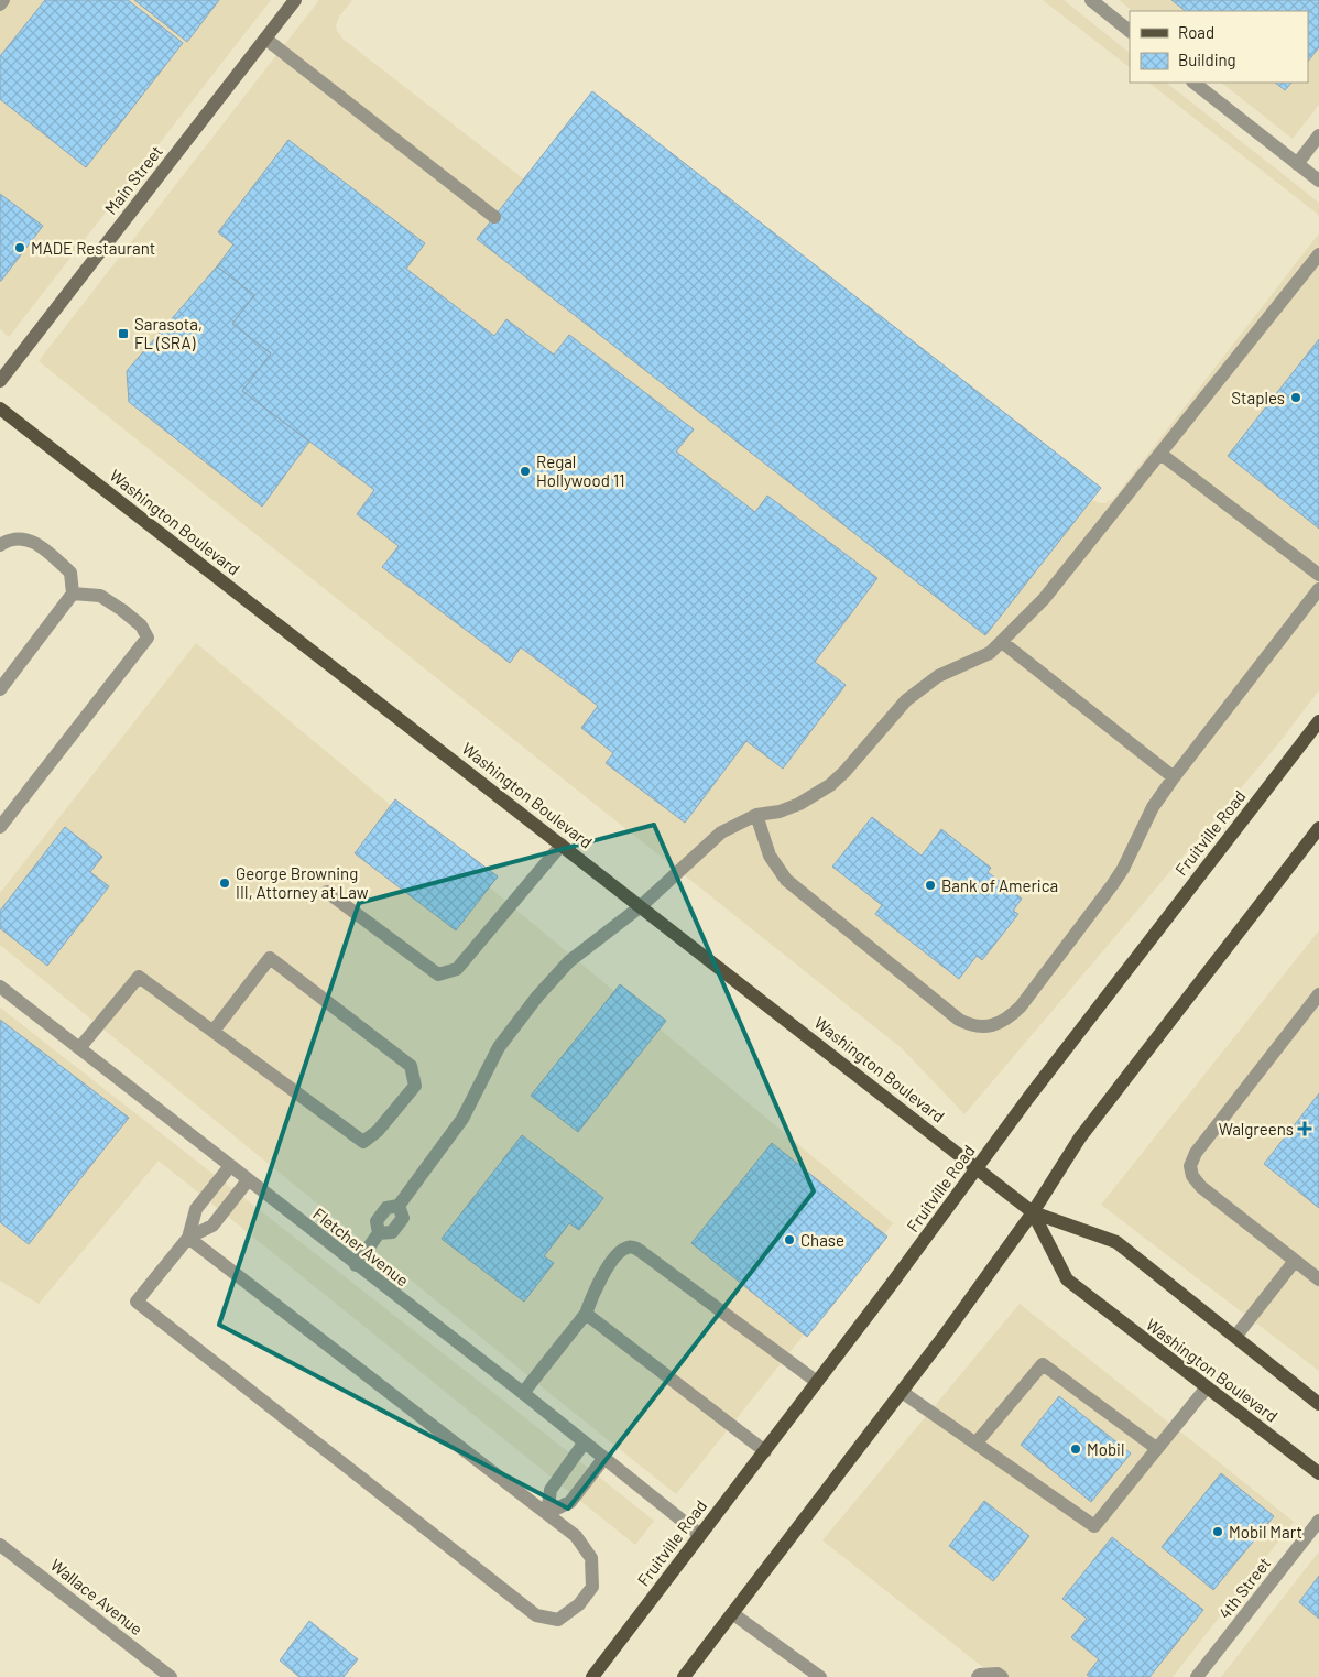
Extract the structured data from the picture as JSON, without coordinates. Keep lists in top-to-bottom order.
{
  "streets": {
    "main road": ["Washington Boulevard", "Fruitville Road"],
    "street": [
      "Main Street",
      "Fletcher Avenue",
      "4th Street",
      "Wallace Avenue"
    ]
  },
  "crossings": [
    ["Washington Boulevard", "Fruitville Road"],
    ["Fruitville Road", "Fletcher Avenue"]
  ],
  "places": {
    "other": [
      "MADE Restaurant",
      "Staples",
      "Regal Hollywood 11",
      "George Browning III, Attorney at Law",
      "Bank of America",
      "Chase",
      "Mobil",
      "Mobil Mart"
    ],
    "transit": ["Sarasota, FL (SRA)"],
    "health": ["Walgreens"]
  },
  "legend": ["Road", "Building"]
}
